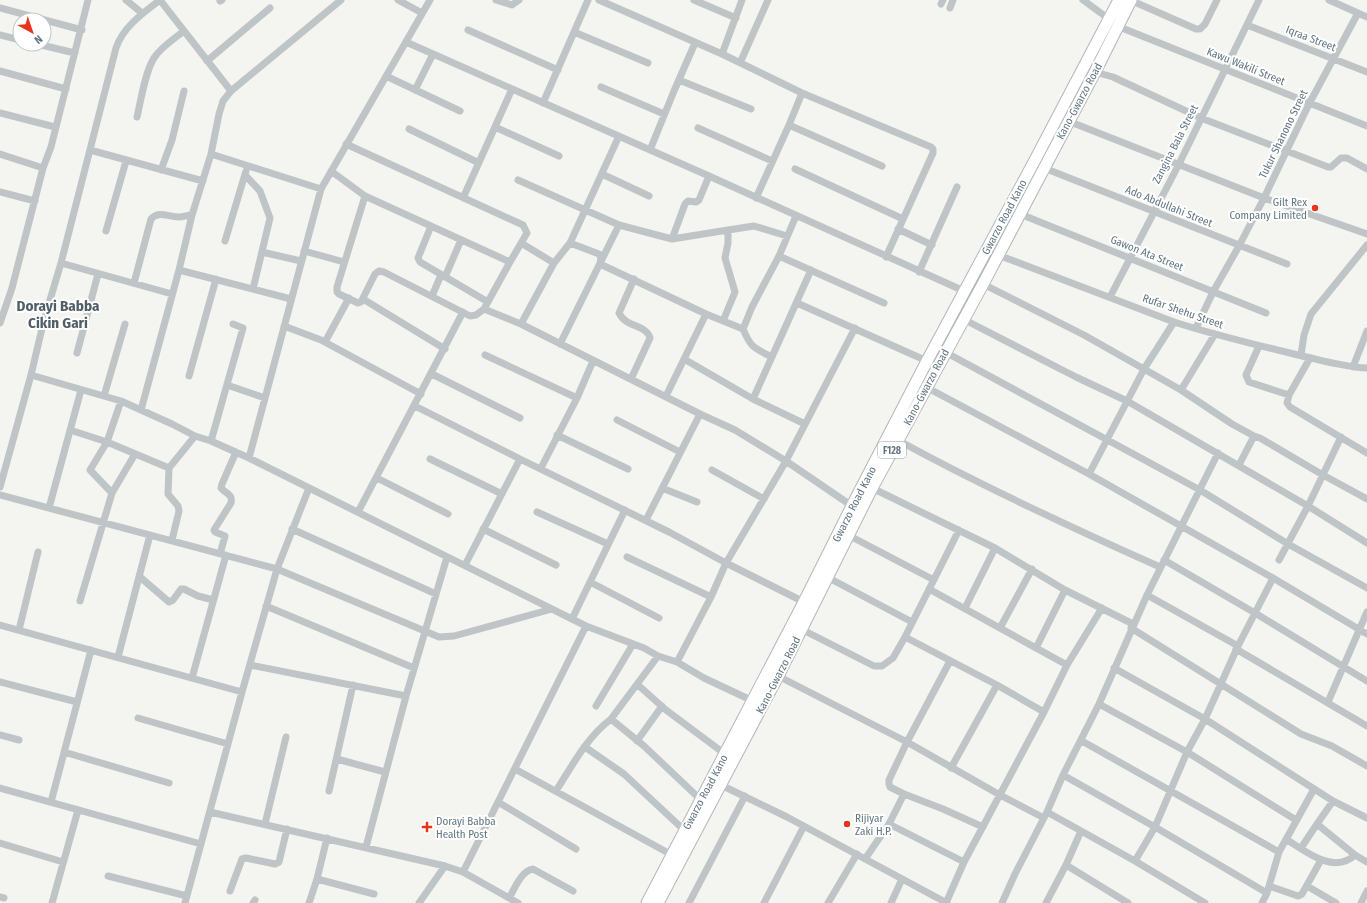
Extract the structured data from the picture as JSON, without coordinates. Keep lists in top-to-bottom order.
{
  "streets": {
    "main road": ["Kano-Gwarzo Road", "Gwarzo Road Kano", "F128"],
    "street": [
      "Iqraa Street",
      "Kawu Wakili Street",
      "Tukur Shanono Street",
      "Zangina Bala Street",
      "Ado Abdullahi Street",
      "Gawon Ata Street",
      "Rufar Shehu Street"
    ]
  },
  "crossings": [
    ["Iqraa Street", "Tukur Shanono Street"],
    ["Iqraa Street", "Zangina Bala Street"],
    ["Kawu Wakili Street", "Kano-Gwarzo Road"],
    ["Kawu Wakili Street", "Tukur Shanono Street"],
    ["Kawu Wakili Street", "Zangina Bala Street"],
    ["Kawu Wakili Street", "Gwarzo Road Kano"],
    ["Kano-Gwarzo Road", "Ado Abdullahi Street"],
    ["Kano-Gwarzo Road", "Gwarzo Road Kano"],
    ["Kano-Gwarzo Road", "Gawon Ata Street"],
    ["Kano-Gwarzo Road", "Rufar Shehu Street"],
    ["Tukur Shanono Street", "Ado Abdullahi Street"],
    ["Tukur Shanono Street", "Gawon Ata Street"],
    ["Tukur Shanono Street", "Rufar Shehu Street"],
    ["Zangina Bala Street", "Ado Abdullahi Street"],
    ["Zangina Bala Street", "Gawon Ata Street"],
    ["Zangina Bala Street", "Rufar Shehu Street"]
  ],
  "districts": ["Dorayi Babba Cikin Gari"],
  "places": {
    "other": ["Gilt Rex Company Limited", "Rijiyar Zaki H.P."],
    "health": ["Dorayi Babba Health Post"]
  },
  "north": "bottom right"
}
